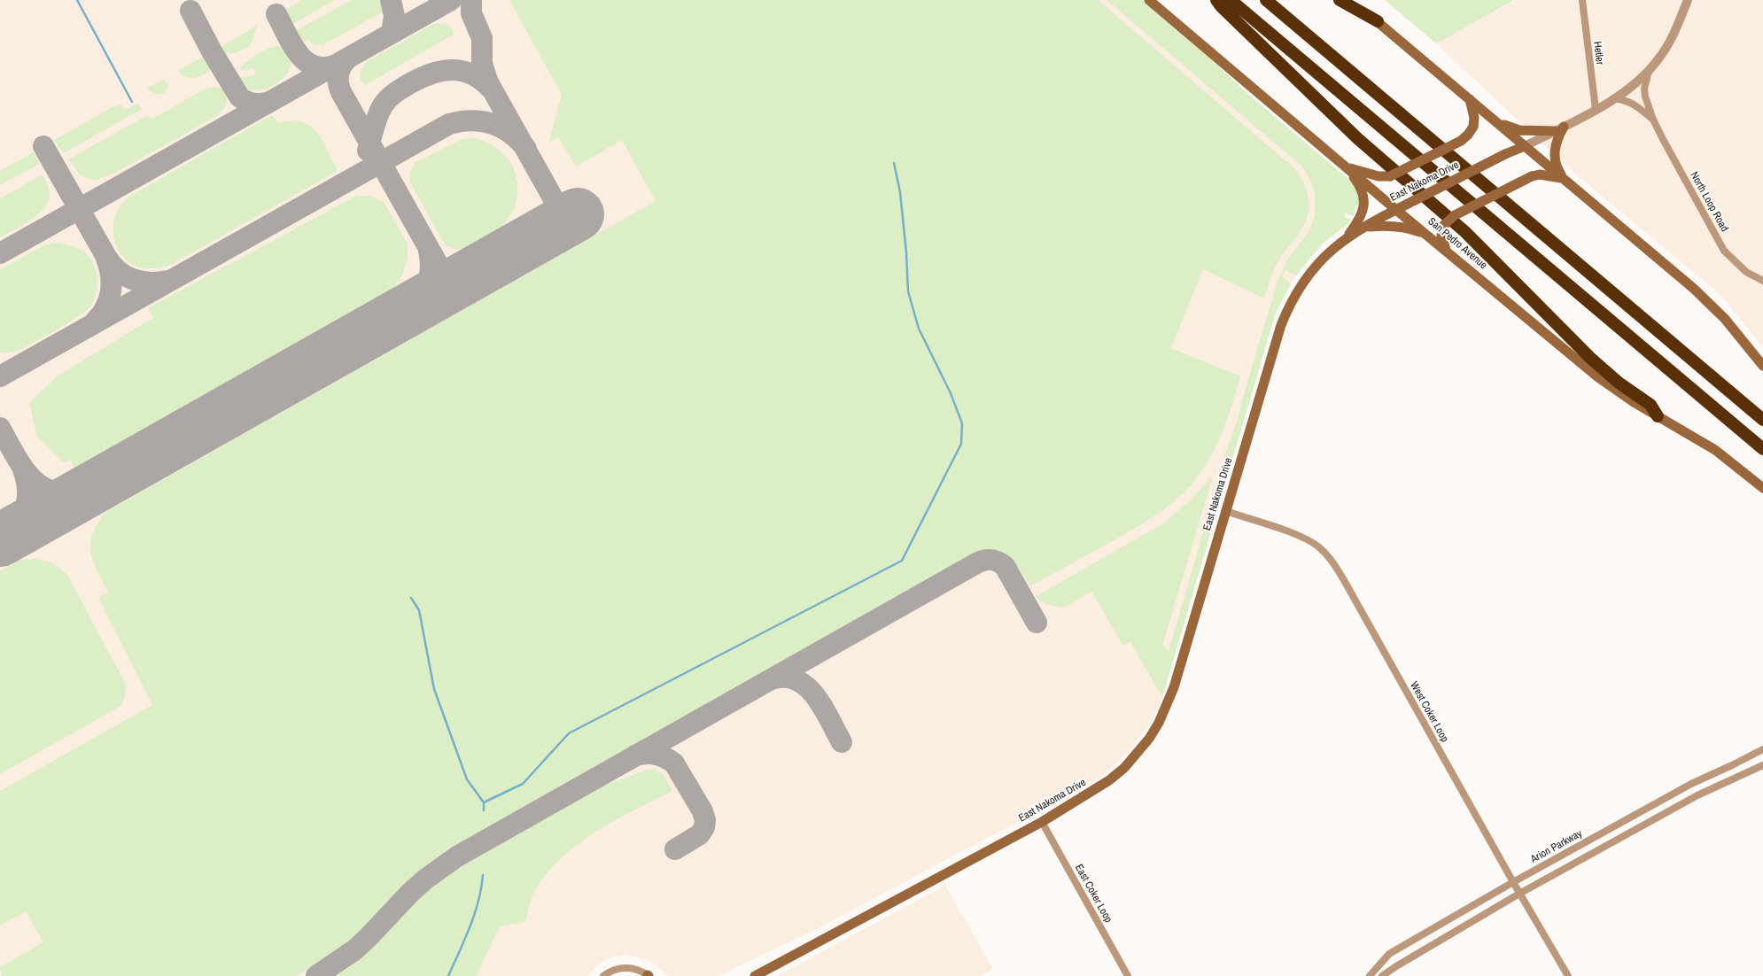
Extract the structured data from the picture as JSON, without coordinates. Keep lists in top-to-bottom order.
{
  "streets": {
    "main road": ["East Nakoma Drive", "San Pedro Avenue"],
    "street": [
      "Hetler",
      "North Loop Road",
      "West Coker Loop",
      "Arion Parkway",
      "East Coker Loop"
    ]
  },
  "crossings": [
    ["Hetler", "East Nakoma Drive"],
    ["East Nakoma Drive", "North Loop Road"],
    ["East Nakoma Drive", "San Pedro Avenue"],
    ["East Nakoma Drive", "West Coker Loop"],
    ["East Nakoma Drive", "East Coker Loop"],
    ["West Coker Loop", "Arion Parkway"]
  ]
}
